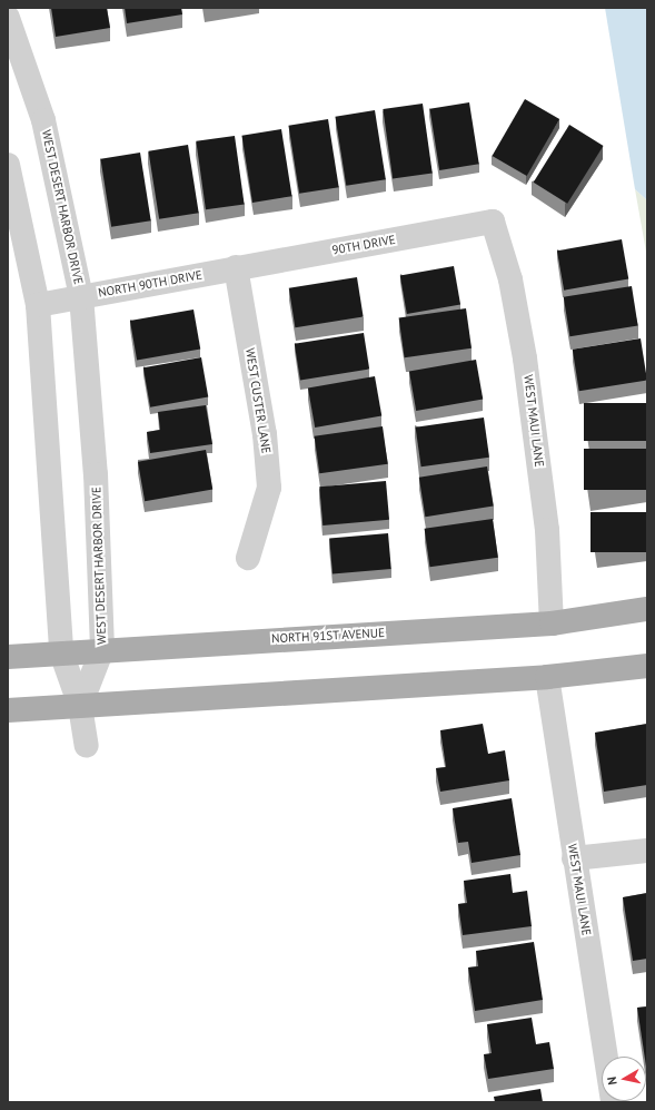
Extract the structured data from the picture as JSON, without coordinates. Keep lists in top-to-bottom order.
{
  "streets": {
    "main road": ["NORTH 91ST AVENUE"],
    "street": [
      "WEST DESERT HARBOR DRIVE",
      "90TH DRIVE",
      "NORTH 90TH DRIVE",
      "WEST CUSTER LANE",
      "WEST MAUI LANE"
    ]
  },
  "crossings": [
    ["WEST DESERT HARBOR DRIVE", "NORTH 90TH DRIVE"],
    ["WEST DESERT HARBOR DRIVE", "NORTH 91ST AVENUE"],
    ["90TH DRIVE", "NORTH 90TH DRIVE"],
    ["90TH DRIVE", "WEST CUSTER LANE"],
    ["90TH DRIVE", "WEST MAUI LANE"],
    ["NORTH 90TH DRIVE", "WEST CUSTER LANE"],
    ["WEST MAUI LANE", "NORTH 91ST AVENUE"]
  ],
  "north": "left"
}
